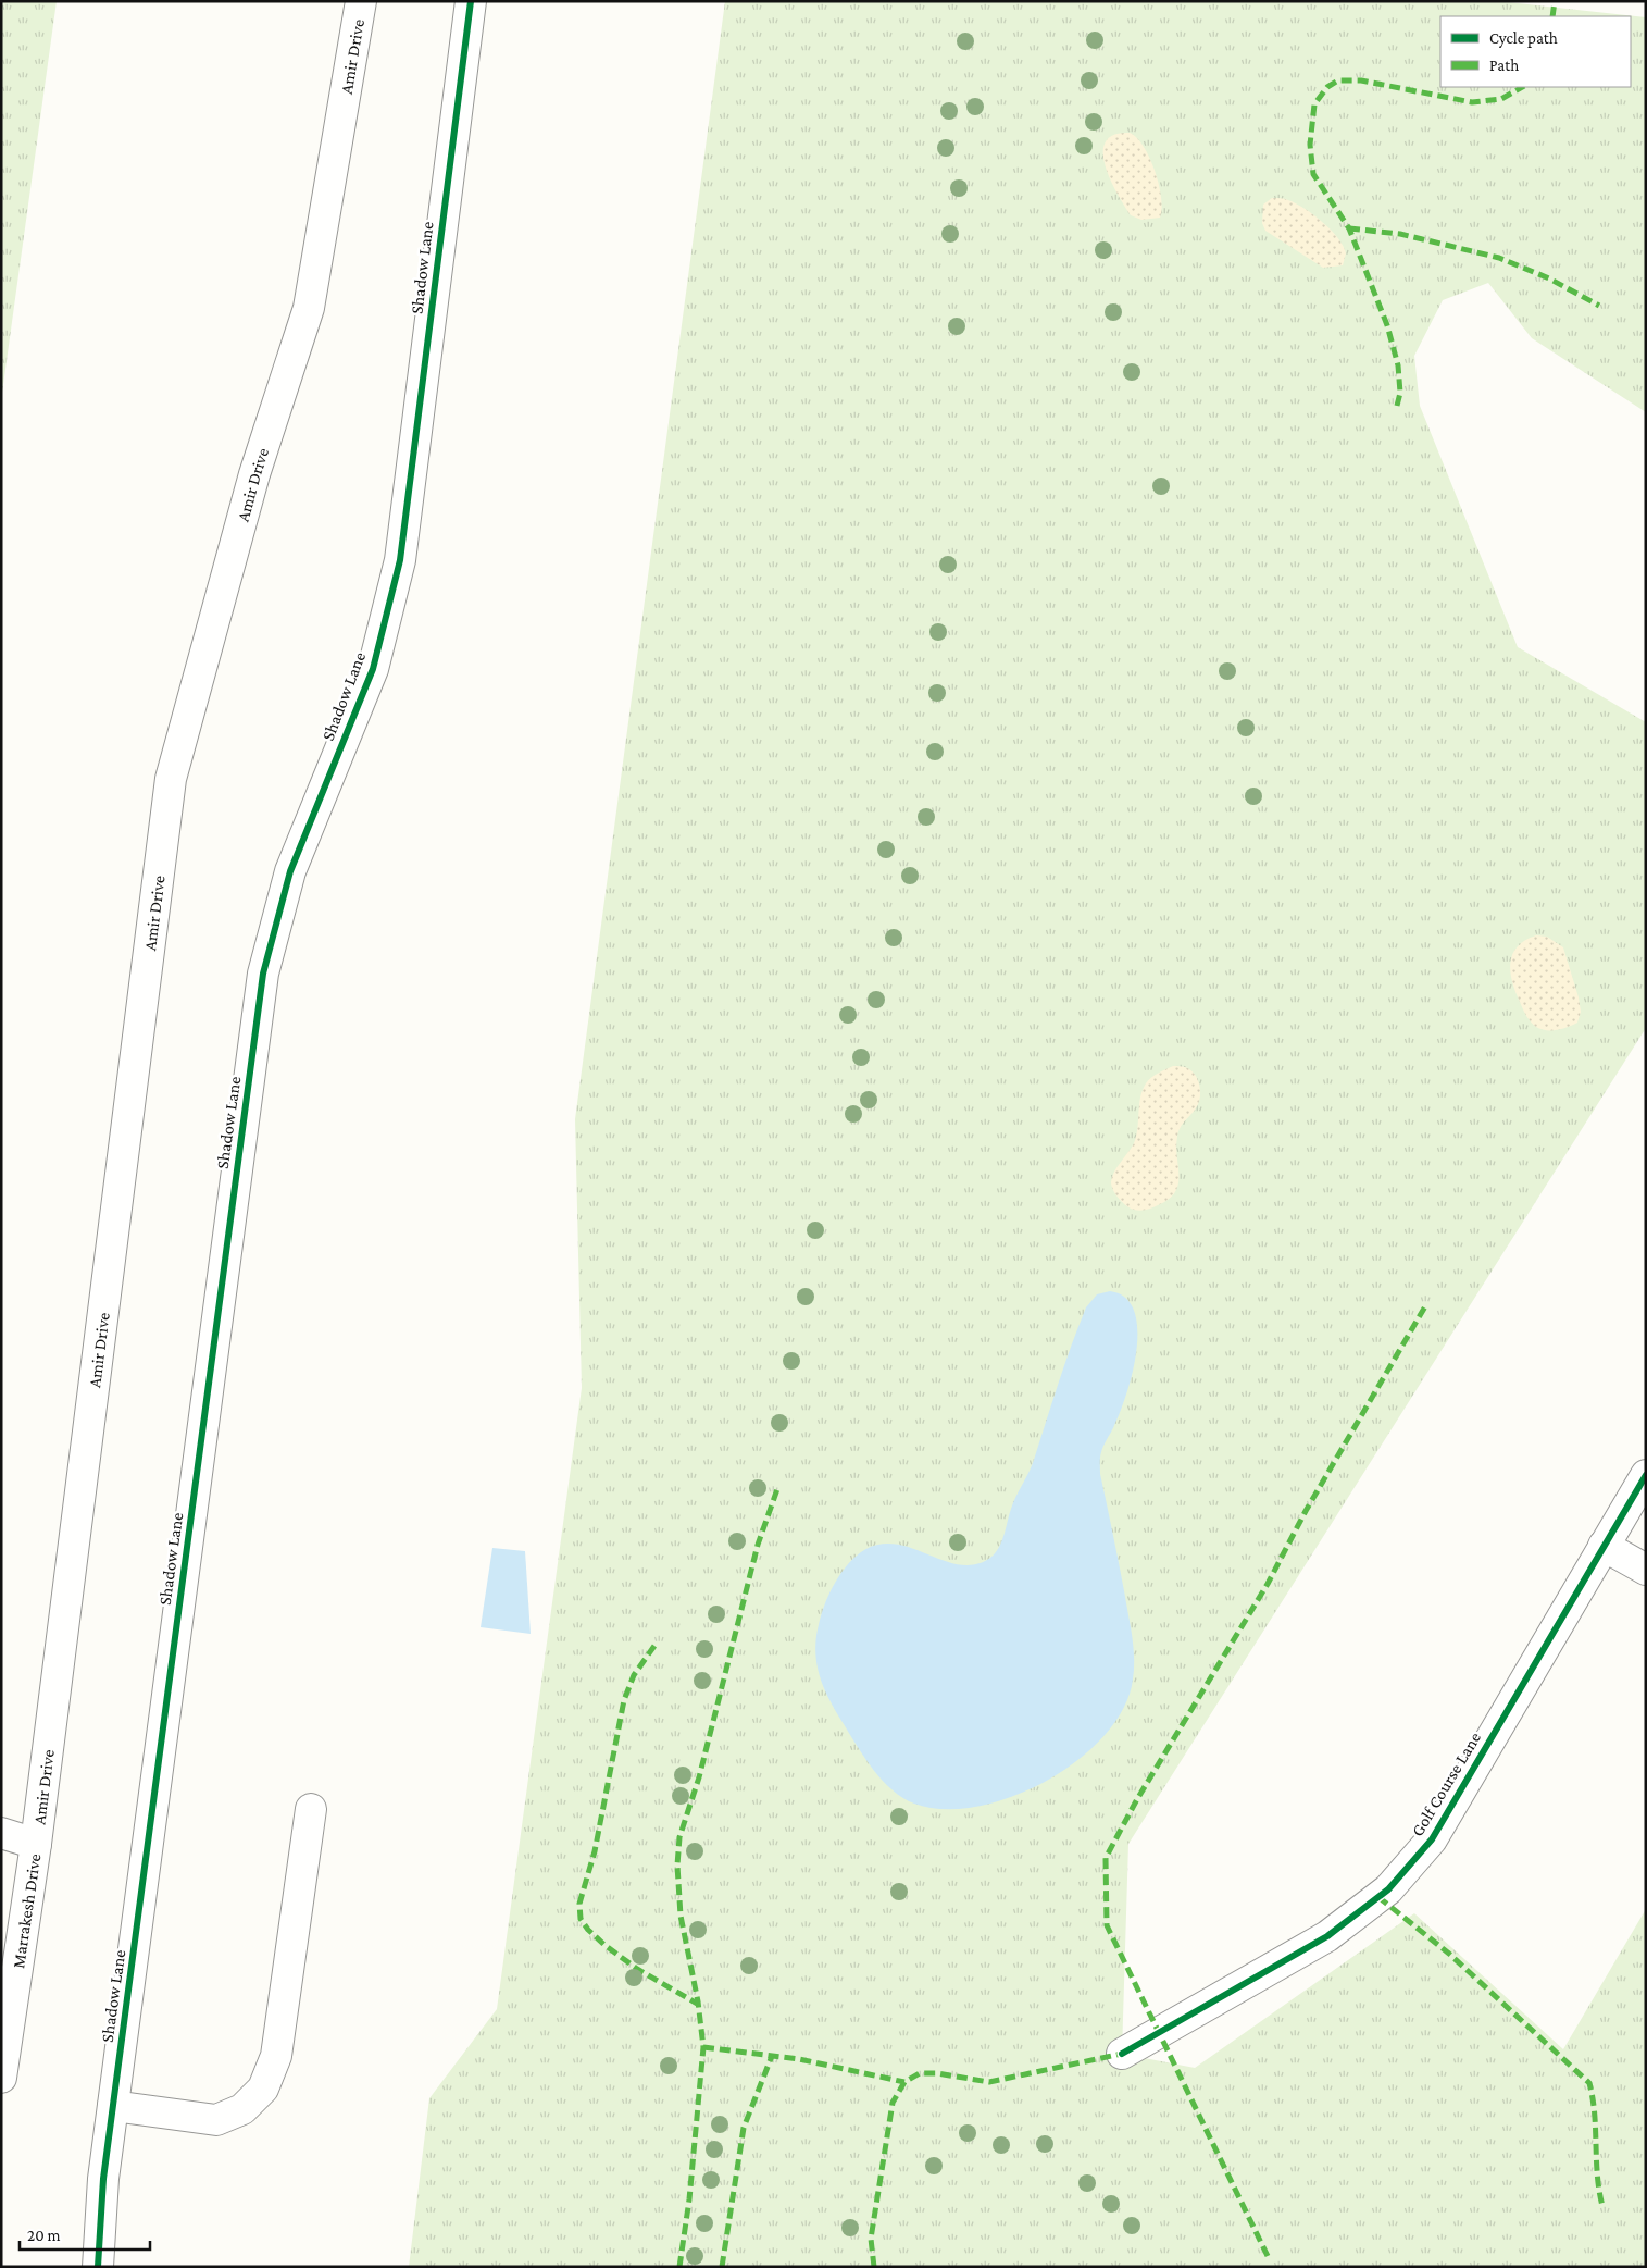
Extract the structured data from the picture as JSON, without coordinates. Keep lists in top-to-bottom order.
{
  "streets": {
    "street": [
      "Amir Drive",
      "Shadow Lane",
      "Golf Course Lane",
      "Marrakesh Drive"
    ]
  },
  "crossings": [
    ["Amir Drive", "Marrakesh Drive"]
  ],
  "legend": ["Cycle path", "Path"],
  "scale_bar": "20 m"
}
